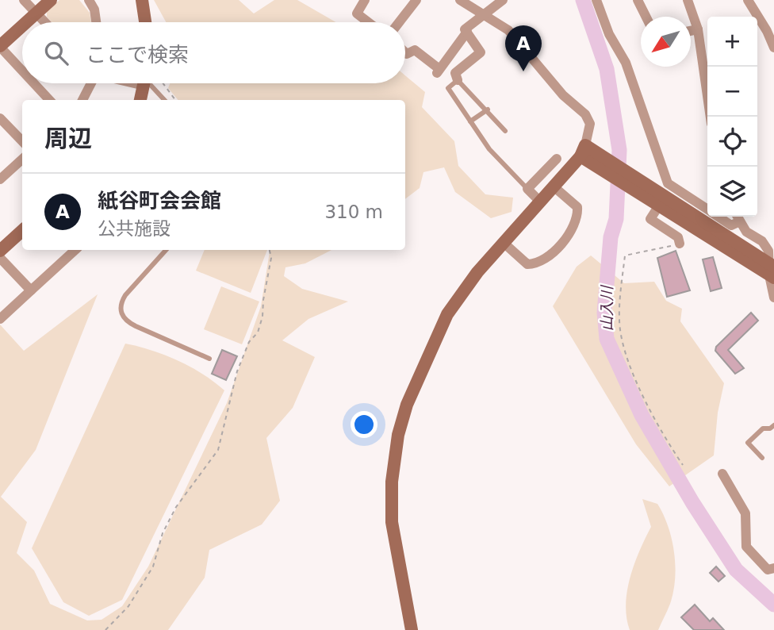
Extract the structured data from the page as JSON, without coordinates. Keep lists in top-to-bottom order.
{
  "water": ["山入川"],
  "north": "bottom left",
  "page": {
    "map_buttons": ["+", "−"],
    "search": "ここで検索",
    "pins": "A",
    "heading": "周辺",
    "list": [
      {
        "mark": "A",
        "name": "紙谷町会会館",
        "note": "公共施設",
        "value": "310 m"
      }
    ]
  }
}
